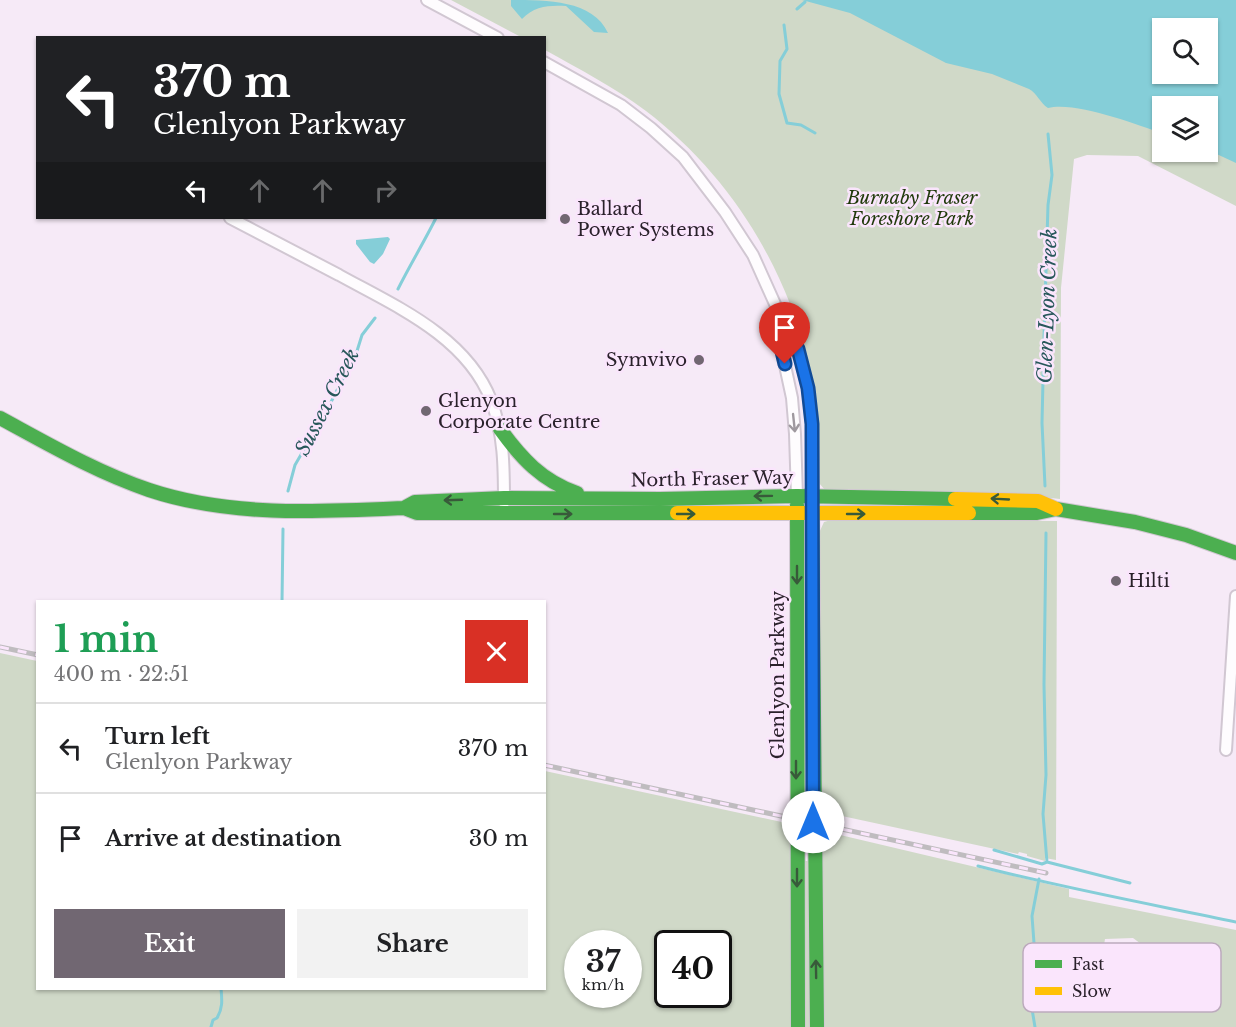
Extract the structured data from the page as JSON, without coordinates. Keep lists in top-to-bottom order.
{
  "streets": {
    "street": ["North Fraser Way", "Glenlyon Parkway"]
  },
  "crossings": [
    ["North Fraser Way", "Glenlyon Parkway"]
  ],
  "water": ["Glen-Lyon Creek", "Sussex Creek"],
  "parks": ["Burnaby Fraser Foreshore Park"],
  "places": [
    "Ballard Power Systems",
    "Symvivo",
    "Glenyon Corporate Centre",
    "Hilti"
  ],
  "legend": ["Fast", "Slow"],
  "page": {
    "turn": ["370 m", "Glenlyon Parkway"],
    "heading": ["1 min", "400 m · 22:51"],
    "list": [
      {
        "name": "Turn left",
        "note": "Glenlyon Parkway",
        "value": "370 m"
      },
      {
        "name": "Arrive at destination",
        "value": "30 m"
      }
    ],
    "buttons": ["Exit", "Share"],
    "speed": "37 km/h",
    "limit": "40"
  }
}
